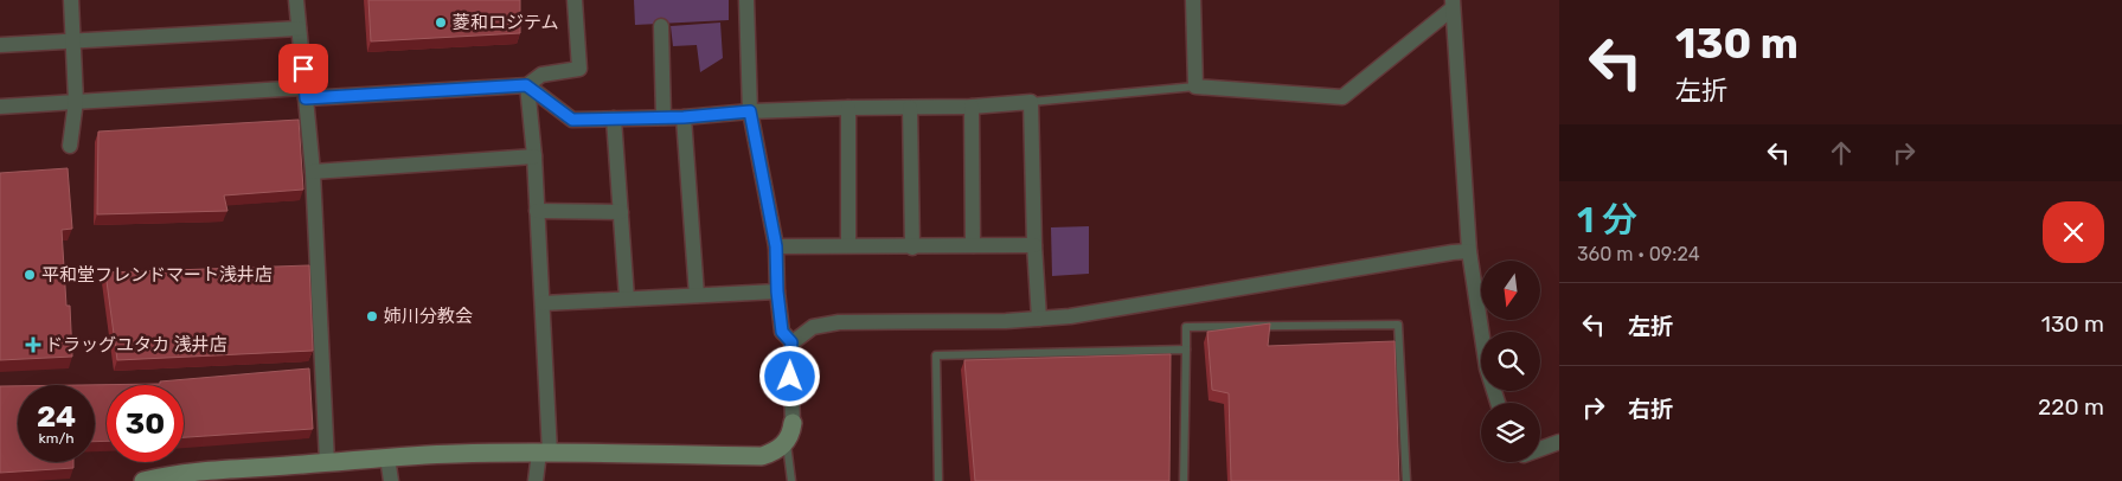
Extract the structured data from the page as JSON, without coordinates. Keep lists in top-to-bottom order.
{
  "places": {
    "other": ["菱和ロジテム", "平和堂フレンドマート浅井店", "姉川分教会"],
    "health": ["ドラッグユタカ 浅井店"]
  },
  "north": "bottom",
  "page": {
    "turn": ["130 m", "左折"],
    "heading": ["1 分", "360 m · 09:24"],
    "list": [
      {
        "name": "左折",
        "value": "130 m"
      },
      {
        "name": "右折",
        "value": "220 m"
      }
    ],
    "speed": "24 km/h",
    "limit": "30"
  }
}
